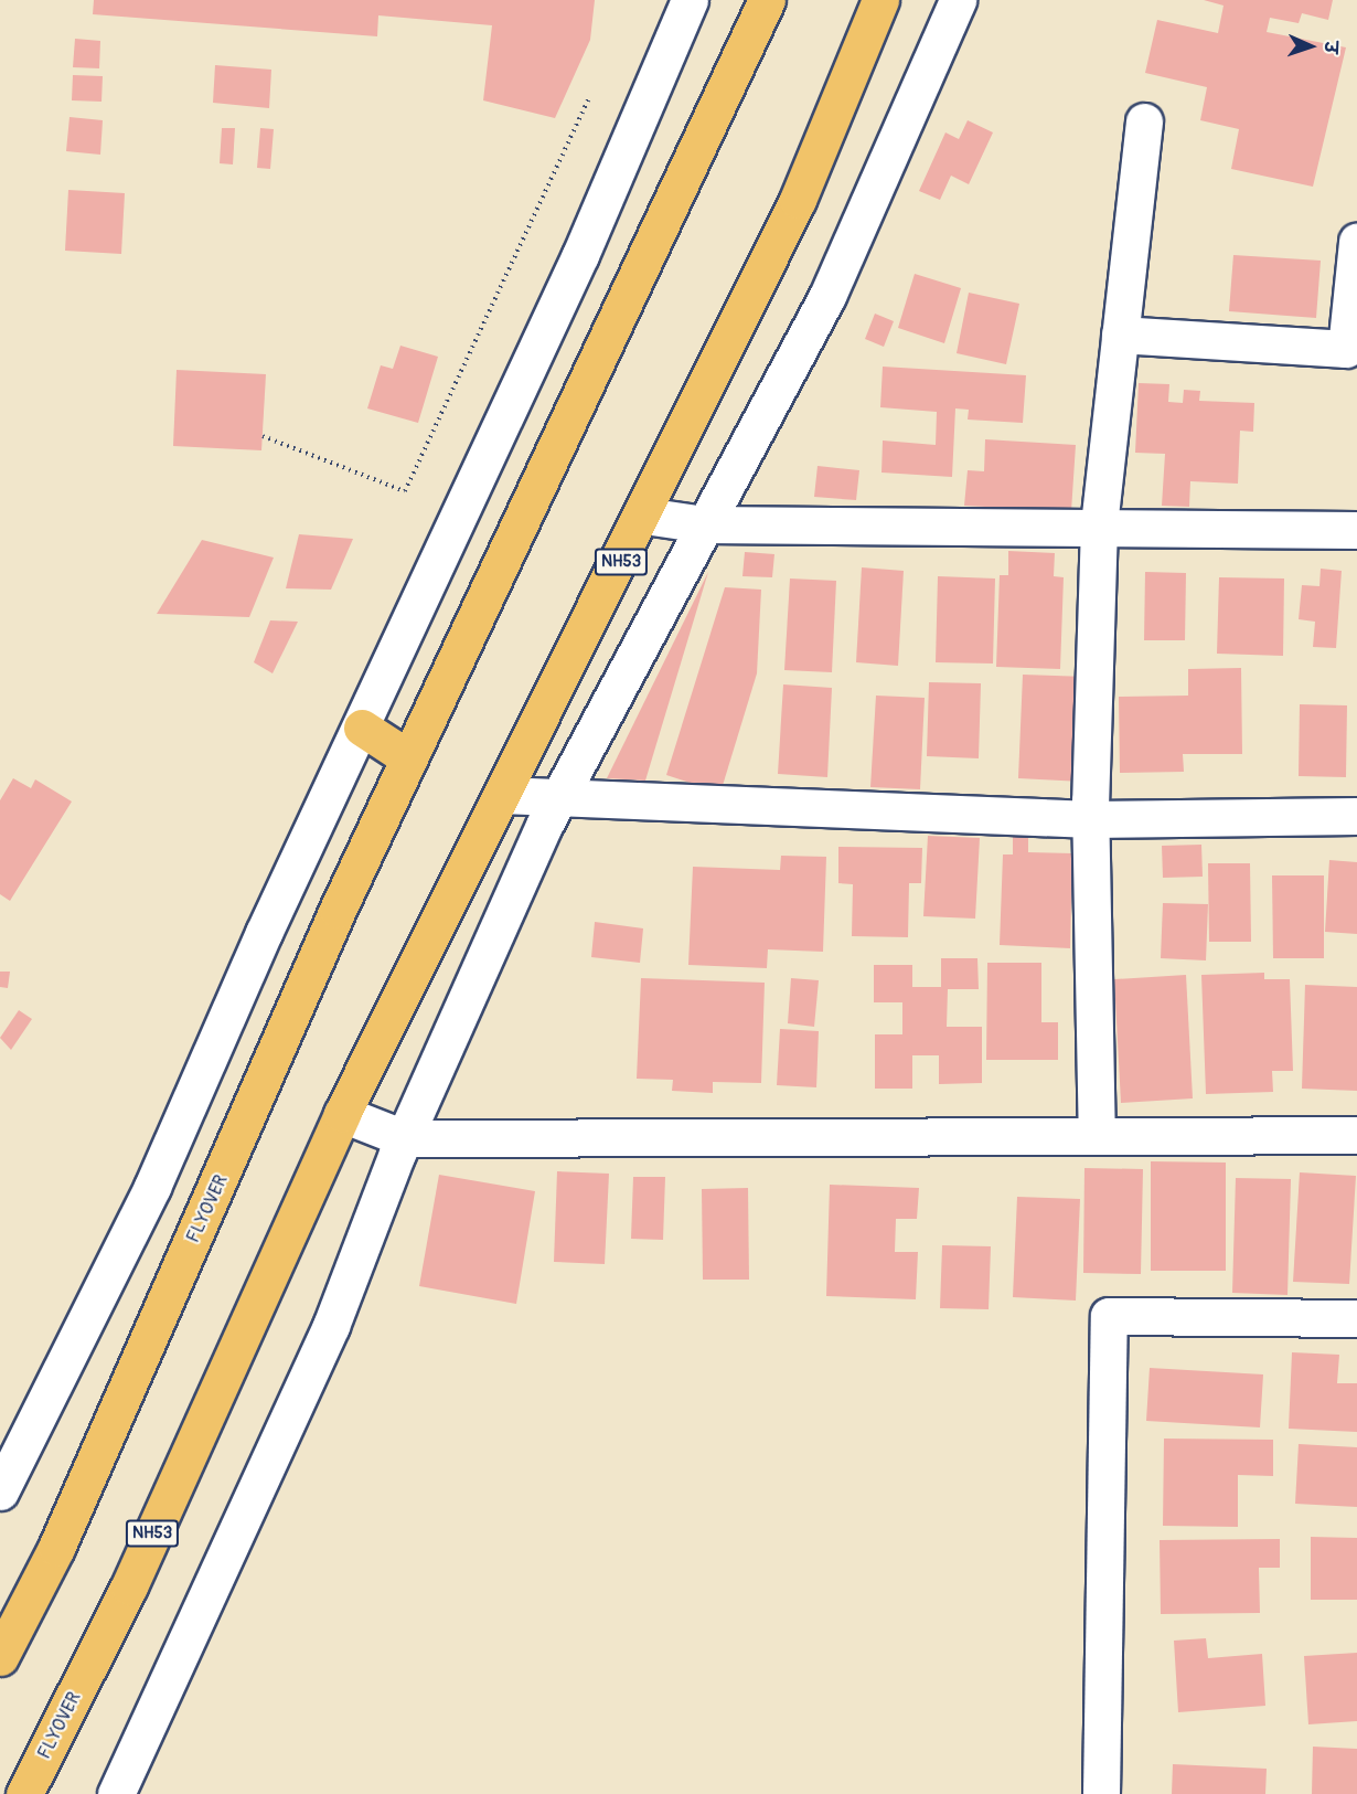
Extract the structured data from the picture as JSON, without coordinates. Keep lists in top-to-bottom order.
{
  "streets": {
    "highway": ["NH53", "FLYOVER"]
  },
  "crossings": [
    ["NH53", "FLYOVER"]
  ],
  "north": "right"
}
